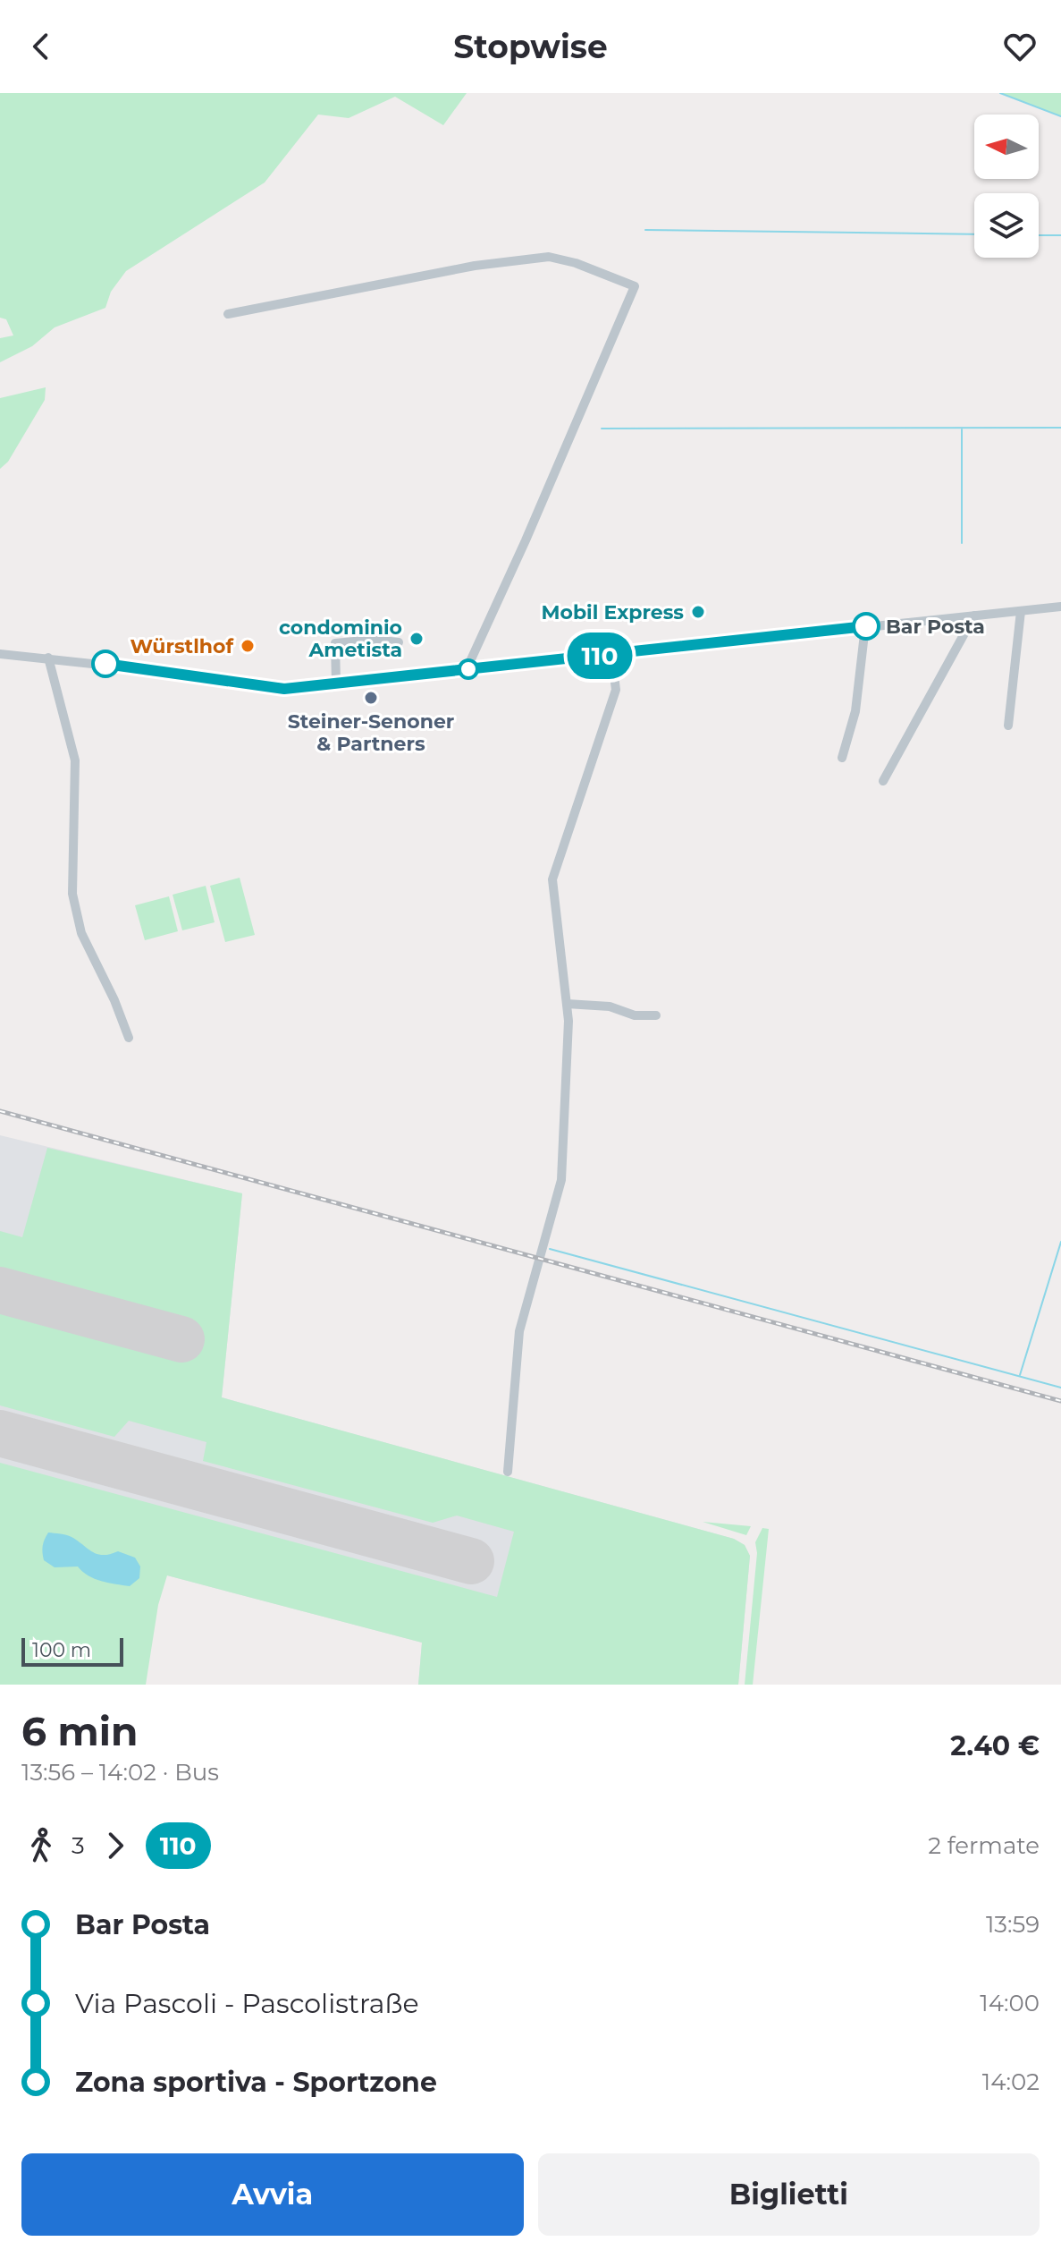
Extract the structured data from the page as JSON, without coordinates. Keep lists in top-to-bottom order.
{
  "places": [
    "Mobil Express",
    "Bar Posta",
    "condominio Ametista",
    "Würstlhof",
    "Steiner-Senoner & Partners"
  ],
  "lines": ["bus line 110"],
  "scale_bar": "100 m",
  "north": "left",
  "page": {
    "header": "Stopwise",
    "on_map": "110",
    "scale": "100 m",
    "heading": ["6 min", "13:56 – 14:02 · Bus", "2.40 €"],
    "legs": ["3", "110", "2 fermate"],
    "list": [
      {
        "name": "Bar Posta",
        "value": "13:59"
      },
      {
        "name": "Via Pascoli - Pascolistraße",
        "value": "14:00"
      },
      {
        "name": "Zona sportiva - Sportzone",
        "value": "14:02"
      }
    ],
    "buttons": ["Avvia", "Biglietti"]
  }
}
